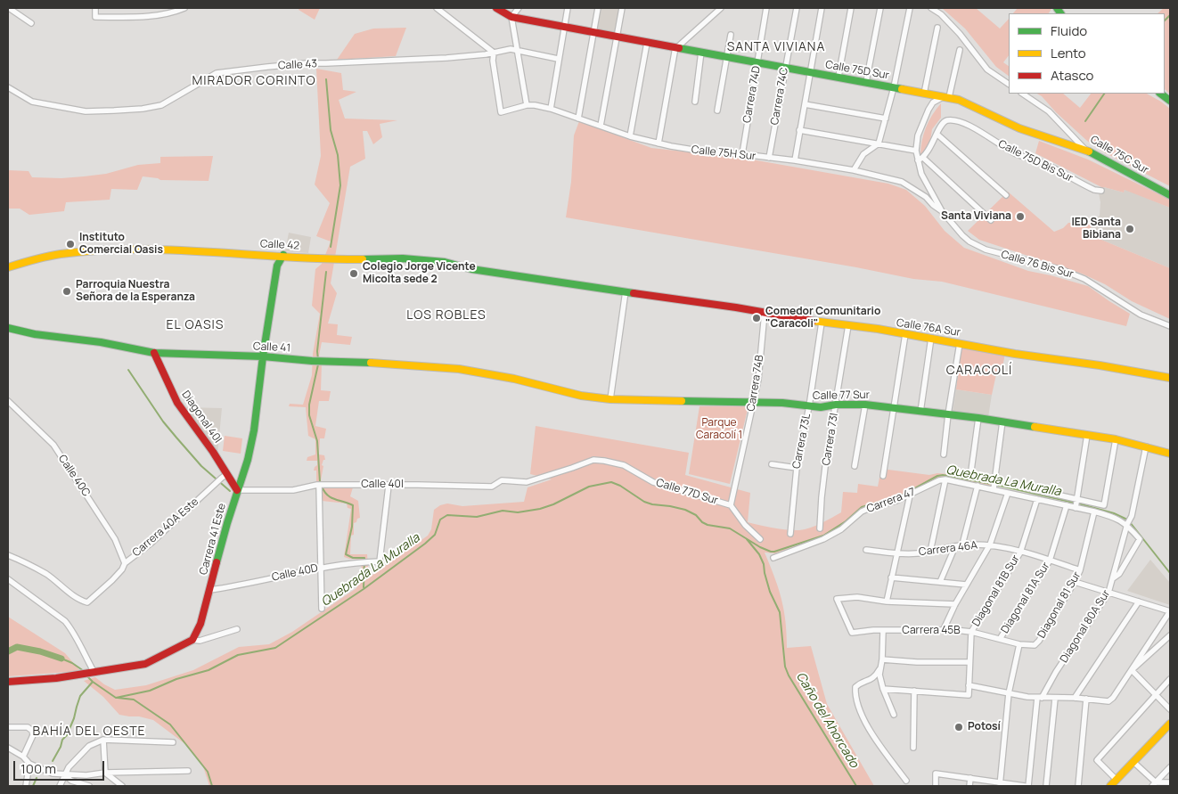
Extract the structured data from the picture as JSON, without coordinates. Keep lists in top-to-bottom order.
{
  "streets": {
    "street": [
      "Calle 43",
      "Calle 75D Sur",
      "Carrera 74D",
      "Carrera 74C",
      "Calle 75H Sur",
      "Calle 75C Sur",
      "Calle 75D Bis Sur",
      "Calle 42",
      "Calle 76 Bis Sur",
      "Calle 76A Sur",
      "Calle 41",
      "Carrera 74B",
      "Calle 77 Sur",
      "Diagonal 40I",
      "Carrera 73I",
      "Carrera 73L",
      "Calle 40C",
      "Calle 40I",
      "Calle 77D Sur",
      "Carrera 47",
      "Carrera 40A Este",
      "Carrera 41 Este",
      "Carrera 46A",
      "Calle 40D",
      "Diagonal 81B Sur",
      "Diagonal 81A Sur",
      "Diagonal 81 Sur",
      "Diagonal 80A Sur",
      "Carrera 45B"
    ]
  },
  "crossings": [
    ["Calle 43", "Calle 75H Sur"],
    ["Calle 75D Sur", "Carrera 74D"],
    ["Calle 75D Sur", "Carrera 74C"],
    ["Calle 75D Sur", "Calle 75C Sur"],
    ["Carrera 74D", "Calle 75H Sur"],
    ["Carrera 74C", "Calle 75H Sur"],
    ["Calle 75H Sur", "Calle 76 Bis Sur"],
    ["Calle 42", "Calle 76A Sur"],
    ["Calle 42", "Carrera 41 Este"],
    ["Calle 76A Sur", "Carrera 74B"],
    ["Calle 76A Sur", "Carrera 73I"],
    ["Calle 76A Sur", "Carrera 73L"],
    ["Calle 41", "Calle 77 Sur"],
    ["Calle 41", "Diagonal 40I"],
    ["Calle 41", "Carrera 41 Este"],
    ["Carrera 74B", "Calle 77 Sur"],
    ["Carrera 74B", "Calle 77D Sur"],
    ["Calle 77 Sur", "Carrera 73I"],
    ["Calle 77 Sur", "Carrera 73L"],
    ["Calle 77 Sur", "Diagonal 80A Sur"],
    ["Diagonal 40I", "Calle 40I"],
    ["Diagonal 40I", "Carrera 40A Este"],
    ["Diagonal 40I", "Carrera 41 Este"],
    ["Calle 40C", "Carrera 40A Este"],
    ["Calle 40I", "Calle 77D Sur"],
    ["Calle 40I", "Carrera 41 Este"],
    ["Calle 40I", "Calle 40D"],
    ["Carrera 41 Este", "Calle 40D"],
    ["Carrera 46A", "Diagonal 81B Sur"],
    ["Carrera 46A", "Diagonal 81A Sur"],
    ["Carrera 46A", "Diagonal 81 Sur"],
    ["Diagonal 81B Sur", "Carrera 45B"],
    ["Diagonal 81A Sur", "Carrera 45B"],
    ["Diagonal 81 Sur", "Carrera 45B"]
  ],
  "districts": [
    "SANTA VIVIANA",
    "MIRADOR CORINTO",
    "LOS ROBLES",
    "EL OASIS",
    "CARACOLÍ",
    "BAHÍA DEL OESTE"
  ],
  "water": ["Quebrada La Muralla", "Caño del Ahorcado"],
  "parks": ["Parque Caracolí 1"],
  "places": [
    "Santa Viviana",
    "IED Santa Bibiana",
    "Instituto Comercial Oasis",
    "Colegio Jorge Vicente Micolta sede 2",
    "Parroquia Nuestra Señora de la Esperanza",
    "Comedor Comunitario \"Caracoli\"",
    "Potosí"
  ],
  "legend": ["Fluido", "Lento", "Atasco"],
  "scale_bar": "100 m"
}
